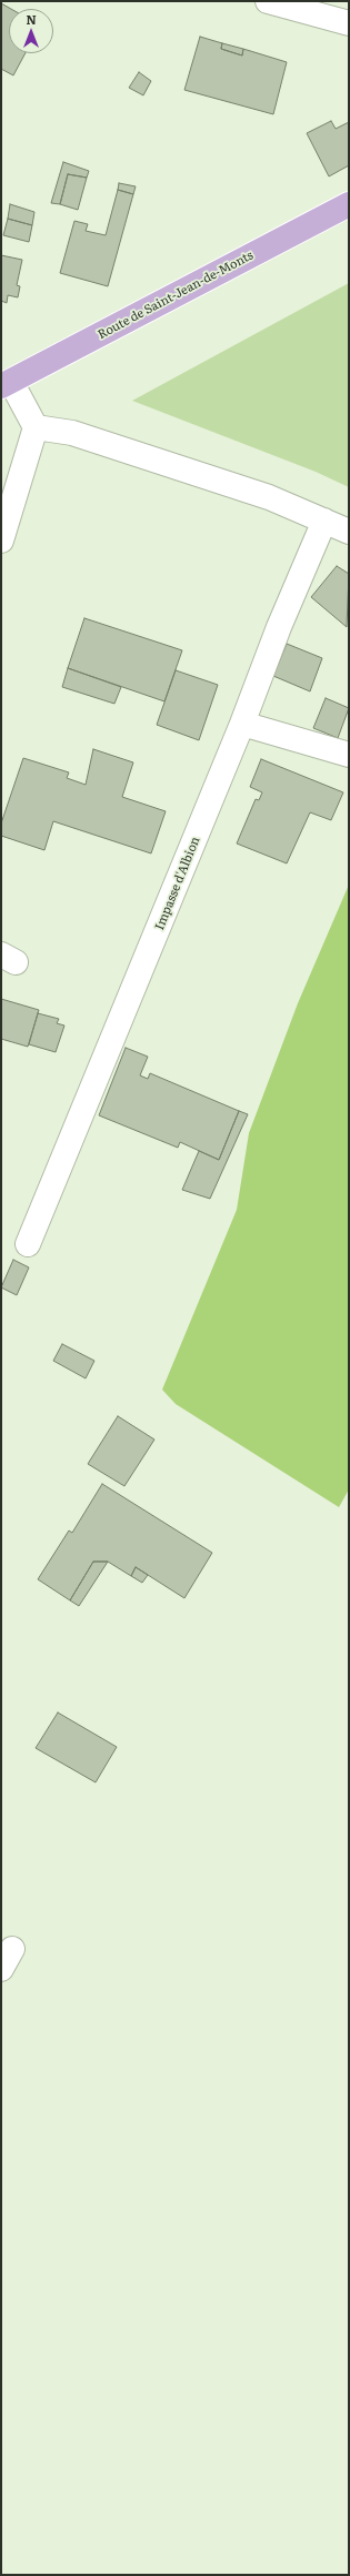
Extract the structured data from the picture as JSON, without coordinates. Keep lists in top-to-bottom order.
{
  "streets": {
    "main road": ["Route de Saint-Jean-de-Monts"],
    "street": ["Impasse d'Albion"]
  },
  "north": "top"
}
